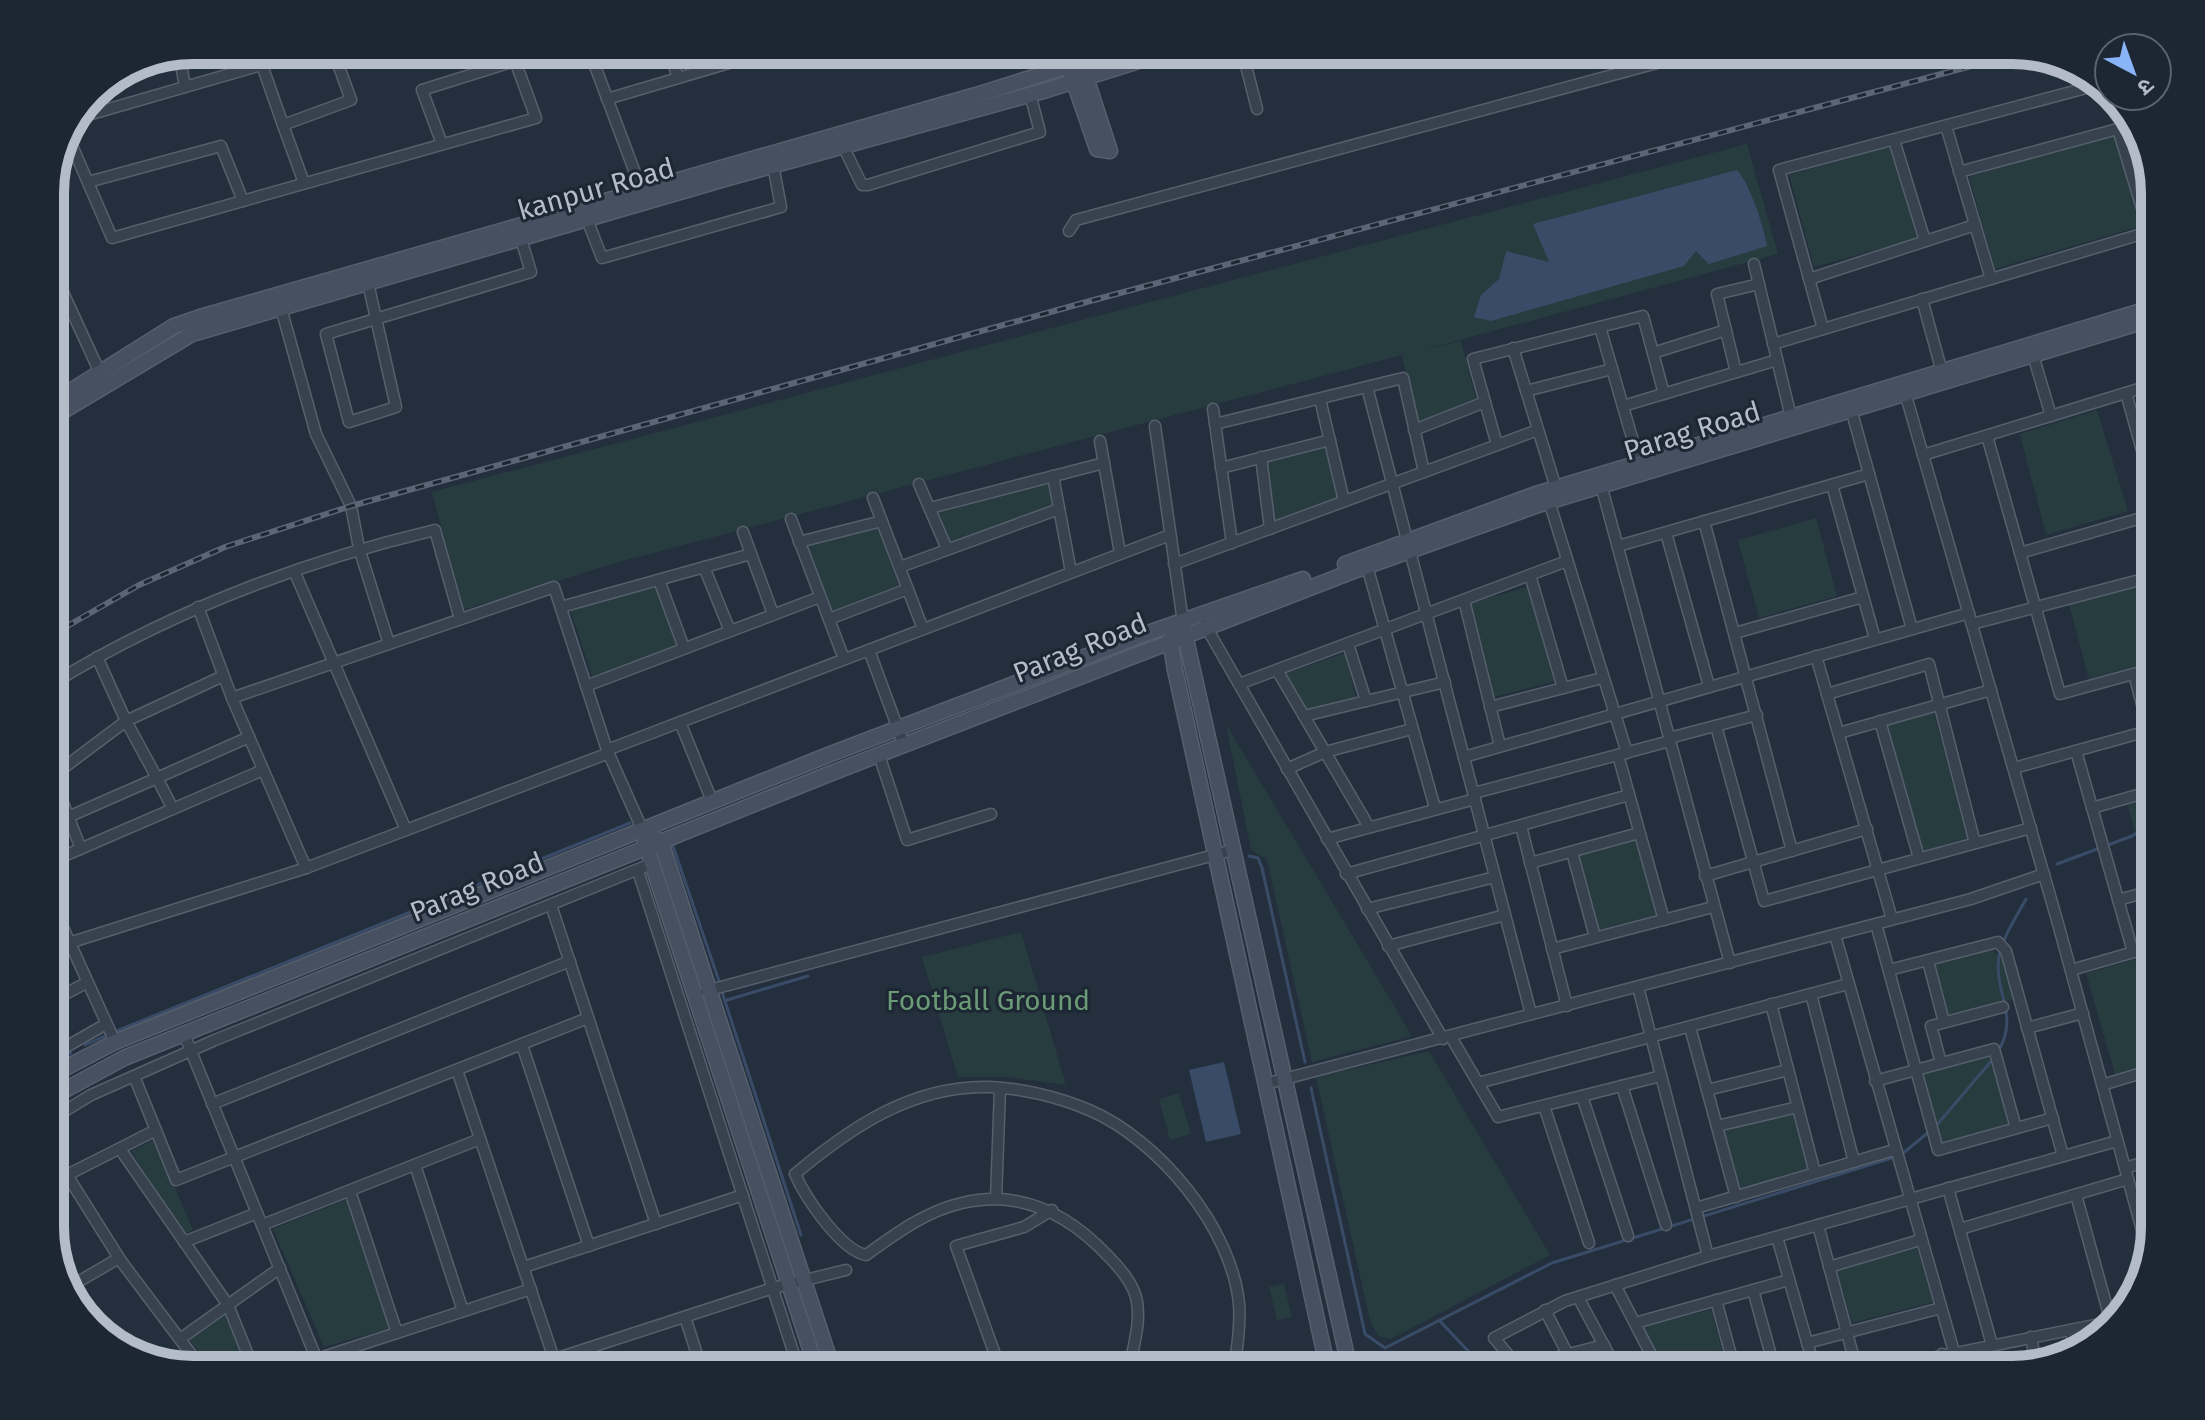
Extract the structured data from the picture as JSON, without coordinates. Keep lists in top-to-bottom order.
{
  "streets": {
    "street": ["kanpur Road", "Parag Road"]
  },
  "parks": ["Football Ground"],
  "north": "bottom right"
}
